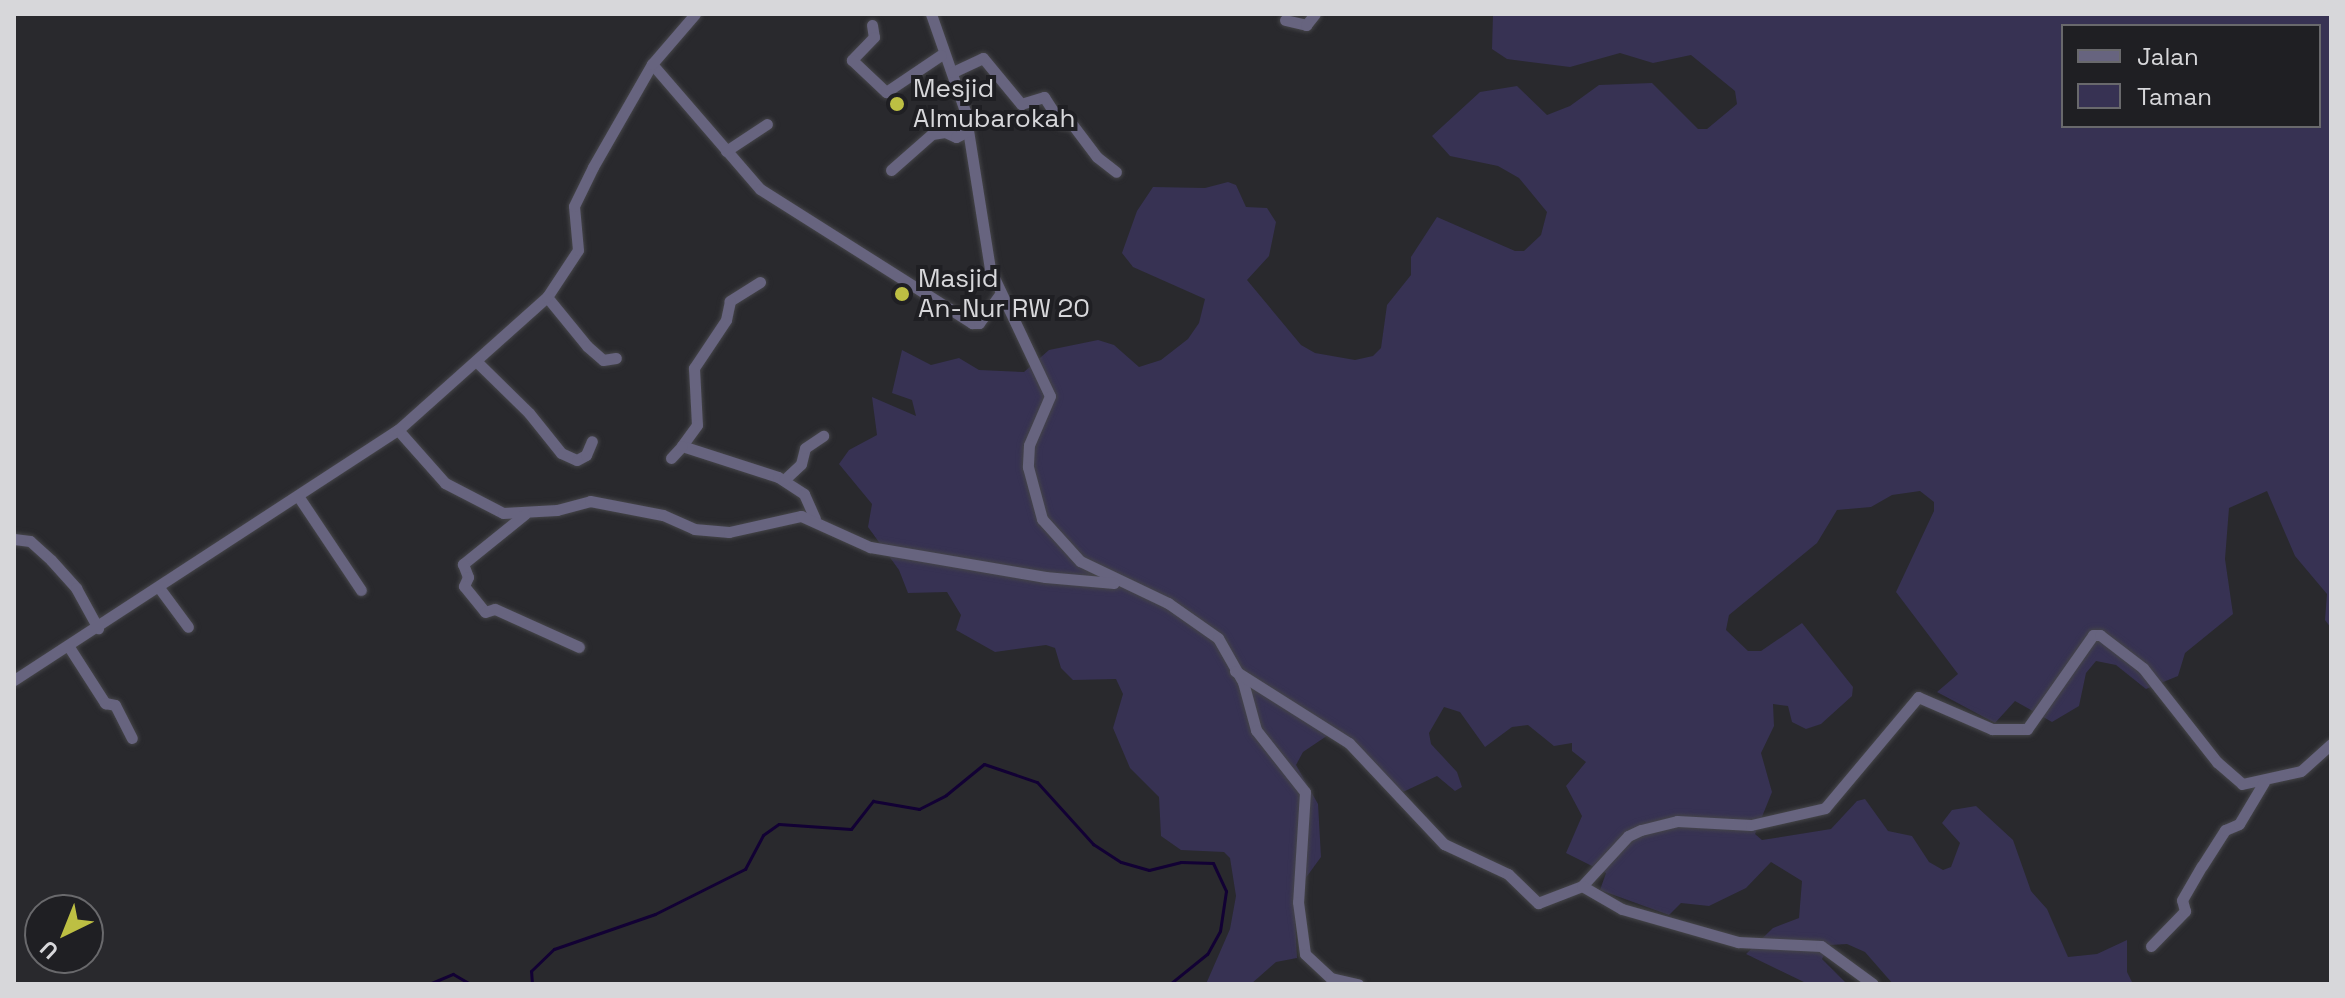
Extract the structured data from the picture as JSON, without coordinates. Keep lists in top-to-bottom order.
{
  "places": ["Mesjid Almubarokah", "Masjid An-Nur RW 20"],
  "legend": ["Jalan", "Taman"],
  "north": "bottom left"
}
